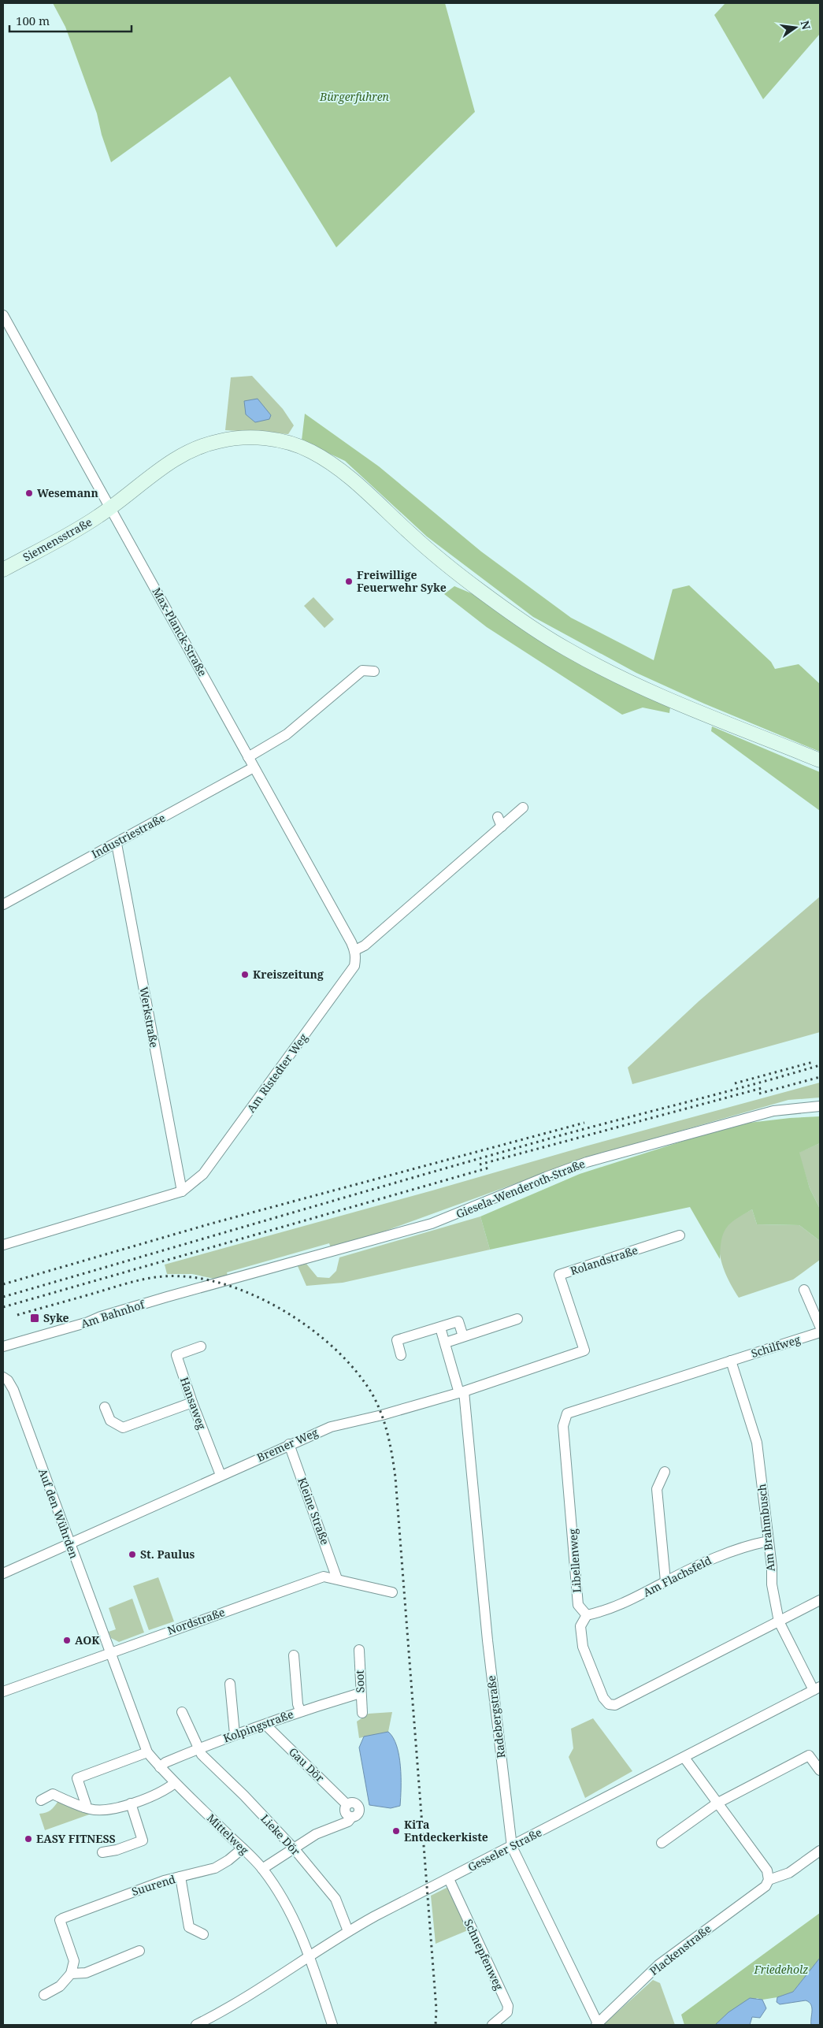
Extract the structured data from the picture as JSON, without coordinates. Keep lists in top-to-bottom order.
{
  "streets": {
    "main road": ["Siemensstraße"],
    "street": [
      "Max-Planck-Straße",
      "Industriestraße",
      "Werkstraße",
      "Am Ristedter Weg",
      "Giesela-Wenderoth-Straße",
      "Rolandstraße",
      "Am Bahnhof",
      "Schilfweg",
      "Hansaweg",
      "Bremer Weg",
      "Kleine Straße",
      "Auf den Wührden",
      "Am Brahmbusch",
      "Libellenweg",
      "Am Flachsfeld",
      "Nordstraße",
      "Soot",
      "Radebergstraße",
      "Kolpingstraße",
      "Gau Dör",
      "Mittelweg",
      "Lieke Dör",
      "Gesseler Straße",
      "Suurend",
      "Plackenstraße",
      "Schnepfenweg"
    ]
  },
  "crossings": [
    ["Siemensstraße", "Max-Planck-Straße"],
    ["Max-Planck-Straße", "Industriestraße"],
    ["Max-Planck-Straße", "Am Ristedter Weg"],
    ["Industriestraße", "Werkstraße"],
    ["Werkstraße", "Am Ristedter Weg"],
    ["Giesela-Wenderoth-Straße", "Am Bahnhof"],
    ["Rolandstraße", "Bremer Weg"],
    ["Schilfweg", "Am Brahmbusch"],
    ["Schilfweg", "Libellenweg"],
    ["Hansaweg", "Bremer Weg"],
    ["Bremer Weg", "Kleine Straße"],
    ["Bremer Weg", "Auf den Wührden"],
    ["Bremer Weg", "Radebergstraße"],
    ["Kleine Straße", "Nordstraße"],
    ["Auf den Wührden", "Nordstraße"],
    ["Auf den Wührden", "Mittelweg"],
    ["Am Brahmbusch", "Libellenweg"],
    ["Am Brahmbusch", "Am Flachsfeld"],
    ["Am Brahmbusch", "Gesseler Straße"],
    ["Libellenweg", "Am Flachsfeld"],
    ["Nordstraße", "Mittelweg"],
    ["Soot", "Kolpingstraße"],
    ["Radebergstraße", "Gesseler Straße"],
    ["Radebergstraße", "Plackenstraße"],
    ["Kolpingstraße", "Gau Dör"],
    ["Kolpingstraße", "Mittelweg"],
    ["Kolpingstraße", "Lieke Dör"],
    ["Gau Dör", "Lieke Dör"],
    ["Mittelweg", "Gesseler Straße"],
    ["Mittelweg", "Suurend"],
    ["Lieke Dör", "Gesseler Straße"],
    ["Gesseler Straße", "Schnepfenweg"]
  ],
  "parks": ["Bürgerfuhren", "Friedeholz"],
  "places": {
    "other": [
      "Wesemann",
      "Freiwillige Feuerwehr Syke",
      "Kreiszeitung",
      "St. Paulus",
      "AOK",
      "KiTa Entdeckerkiste",
      "EASY FITNESS"
    ],
    "transit": ["Syke"]
  },
  "scale_bar": "100 m",
  "north": "right"
}
